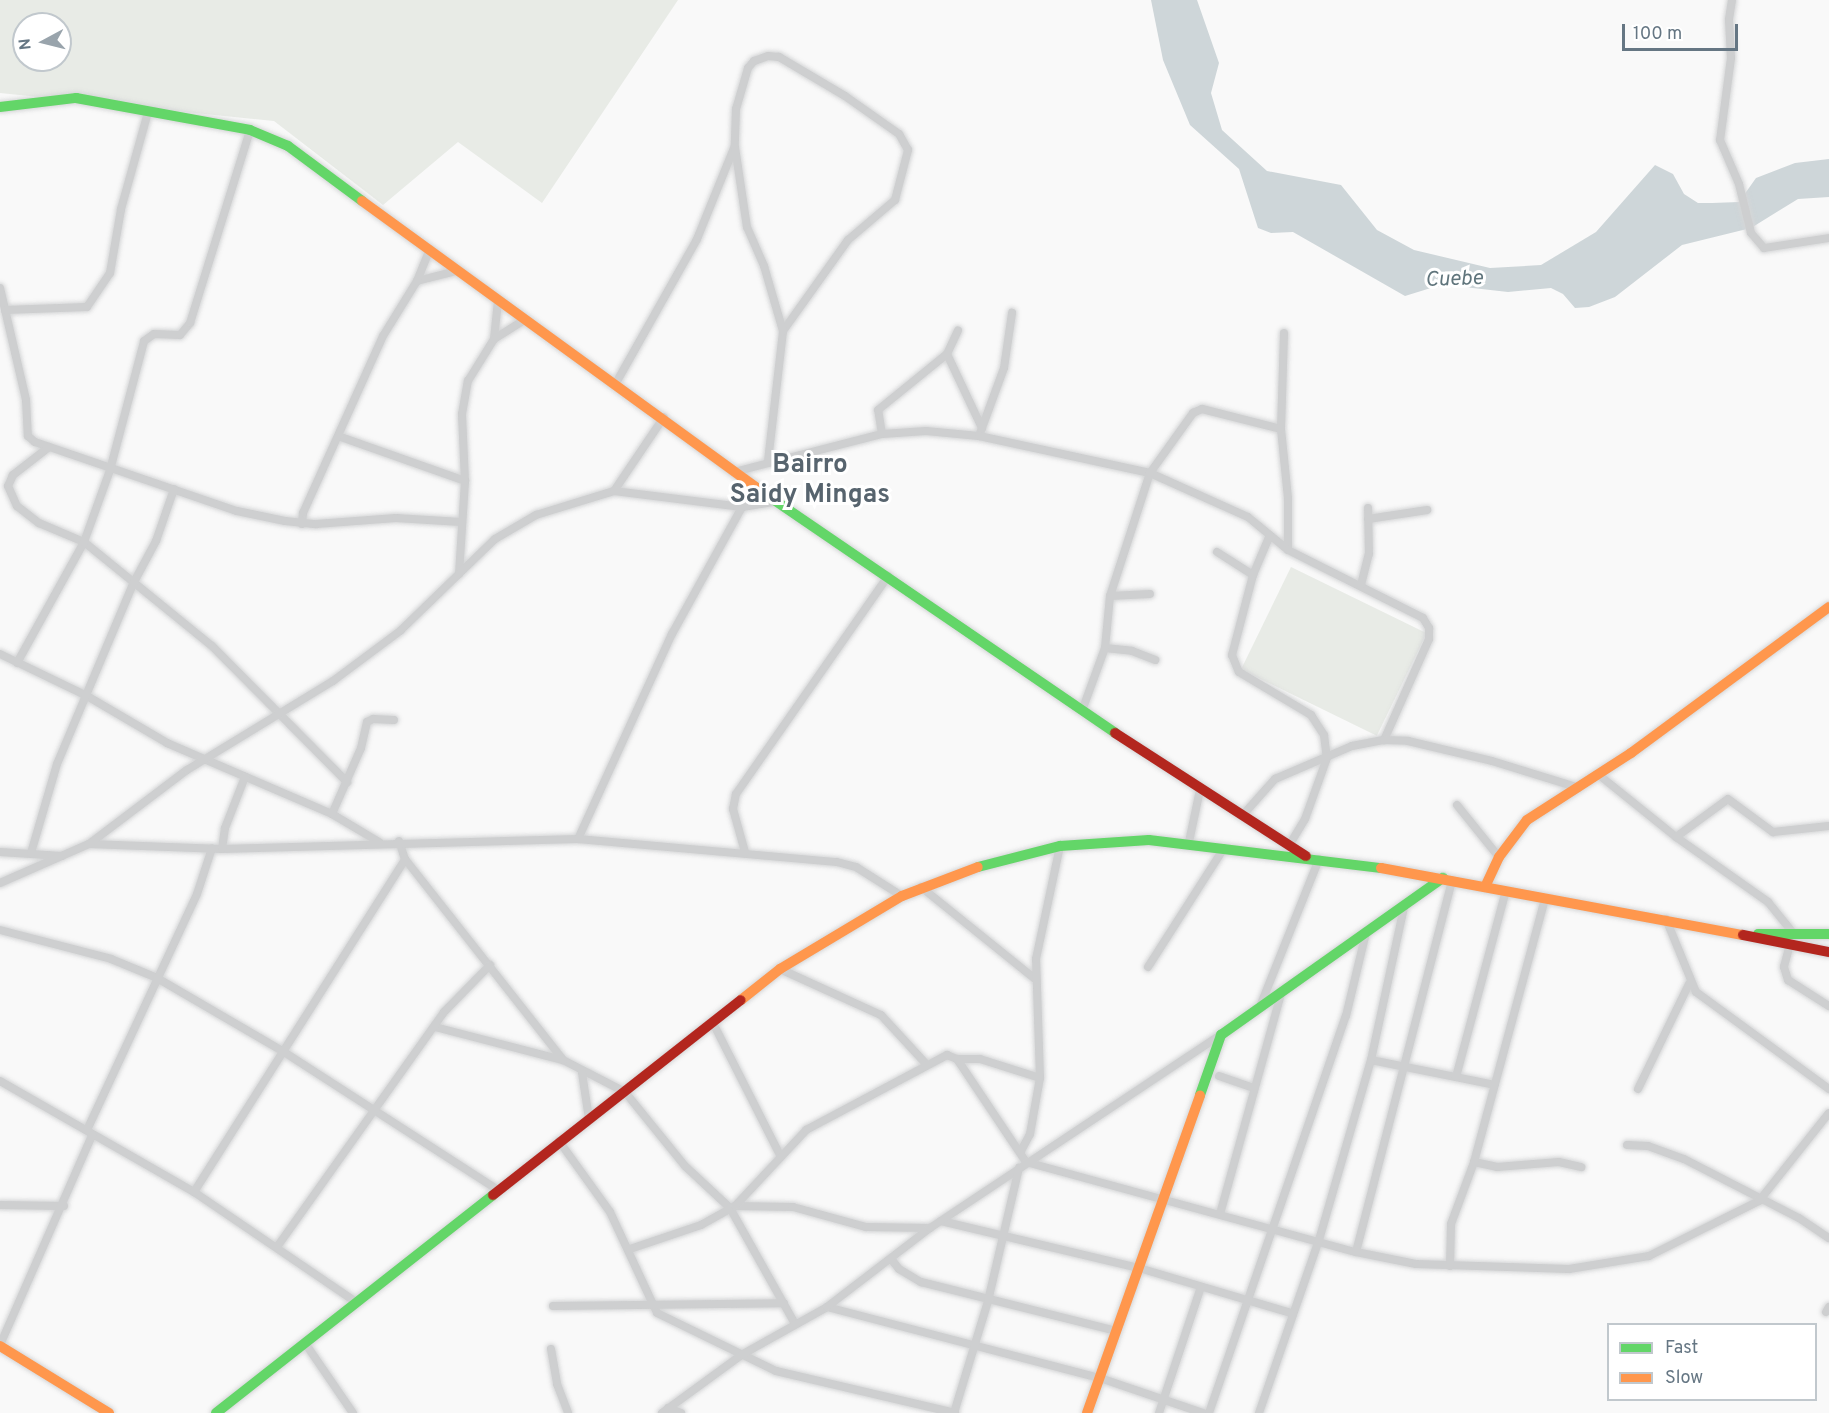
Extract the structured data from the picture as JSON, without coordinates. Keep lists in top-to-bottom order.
{
  "districts": ["Bairro Saidy Mingas"],
  "water": ["Cuebe"],
  "legend": ["Fast", "Slow"],
  "scale_bar": "100 m",
  "north": "left"
}
